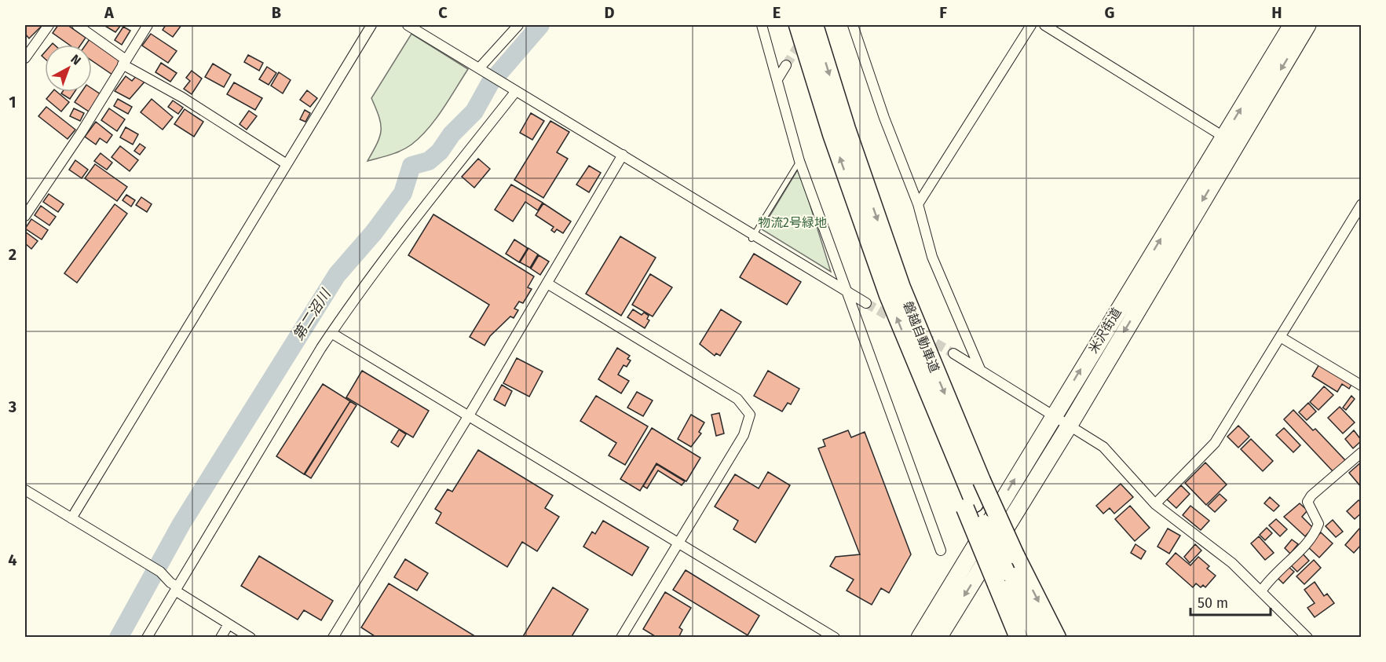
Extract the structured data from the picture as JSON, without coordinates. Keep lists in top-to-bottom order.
{
  "streets": {
    "highway": ["米沢街道", "磐越自動車道"]
  },
  "water": ["第二沼川"],
  "parks": ["物流2号緑地"],
  "scale_bar": "50 m",
  "north": "top right",
  "grid": {
    "columns": [
      "A",
      "B",
      "C",
      "D",
      "E",
      "F",
      "G",
      "H"
    ],
    "rows": [
      "1",
      "2",
      "3",
      "4"
    ]
  }
}
